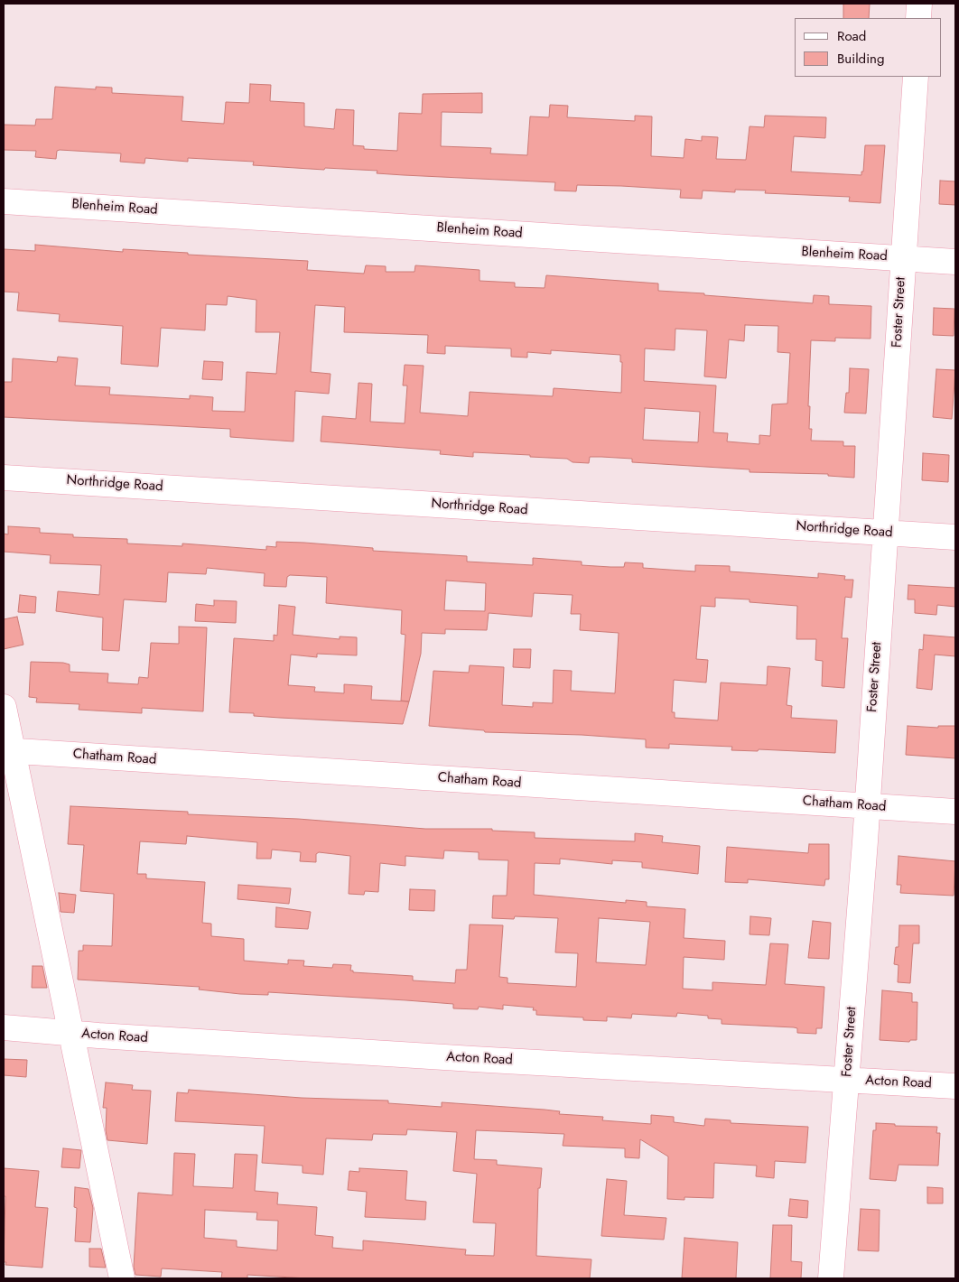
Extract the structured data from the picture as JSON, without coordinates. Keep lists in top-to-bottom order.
{
  "streets": {
    "street": [
      "Blenheim Road",
      "Foster Street",
      "Northridge Road",
      "Chatham Road",
      "Acton Road"
    ]
  },
  "crossings": [
    ["Blenheim Road", "Foster Street"],
    ["Foster Street", "Northridge Road"],
    ["Foster Street", "Chatham Road"],
    ["Foster Street", "Acton Road"]
  ],
  "legend": ["Road", "Building"]
}
